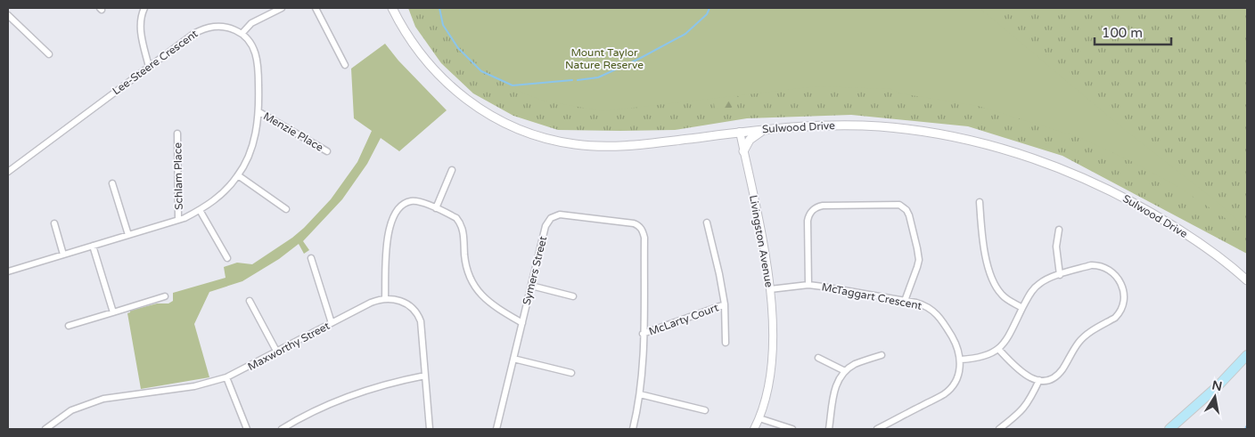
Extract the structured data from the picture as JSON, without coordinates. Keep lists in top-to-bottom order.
{
  "streets": {
    "main road": ["Sulwood Drive"],
    "street": [
      "Lee-Steere Crescent",
      "Menzie Place",
      "Schlam Place",
      "Livingston Avenue",
      "Symers Street",
      "McTaggart Crescent",
      "McLarty Court",
      "Maxworthy Street"
    ]
  },
  "crossings": [
    ["Sulwood Drive", "Livingston Avenue"],
    ["Livingston Avenue", "McTaggart Crescent"],
    ["Symers Street", "McLarty Court"]
  ],
  "parks": ["Mount Taylor Nature Reserve"],
  "scale_bar": "100 m",
  "north": "top"
}
